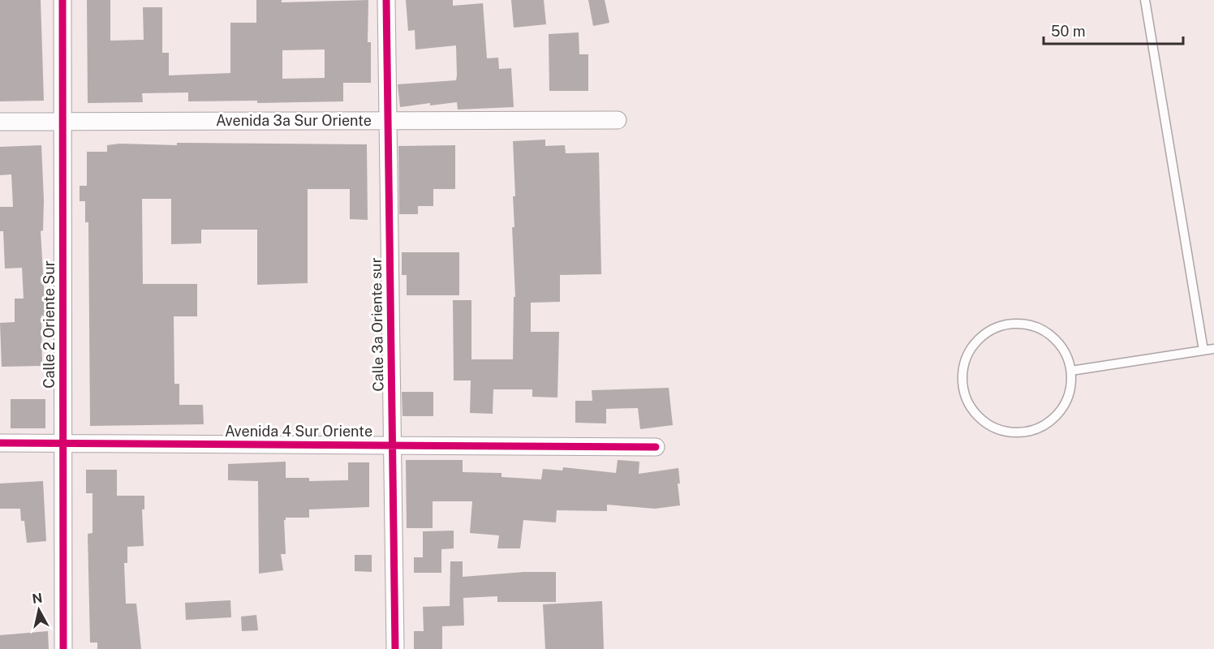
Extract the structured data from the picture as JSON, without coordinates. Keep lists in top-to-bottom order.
{
  "streets": {
    "street": [
      "Avenida 3a Sur Oriente",
      "Calle 2 Oriente Sur",
      "Calle 3a Oriente sur",
      "Avenida 4 Sur Oriente"
    ]
  },
  "crossings": [
    ["Avenida 3a Sur Oriente", "Calle 2 Oriente Sur"],
    ["Avenida 3a Sur Oriente", "Calle 3a Oriente sur"],
    ["Calle 2 Oriente Sur", "Avenida 4 Sur Oriente"],
    ["Calle 3a Oriente sur", "Avenida 4 Sur Oriente"]
  ],
  "scale_bar": "50 m",
  "north": "top"
}
